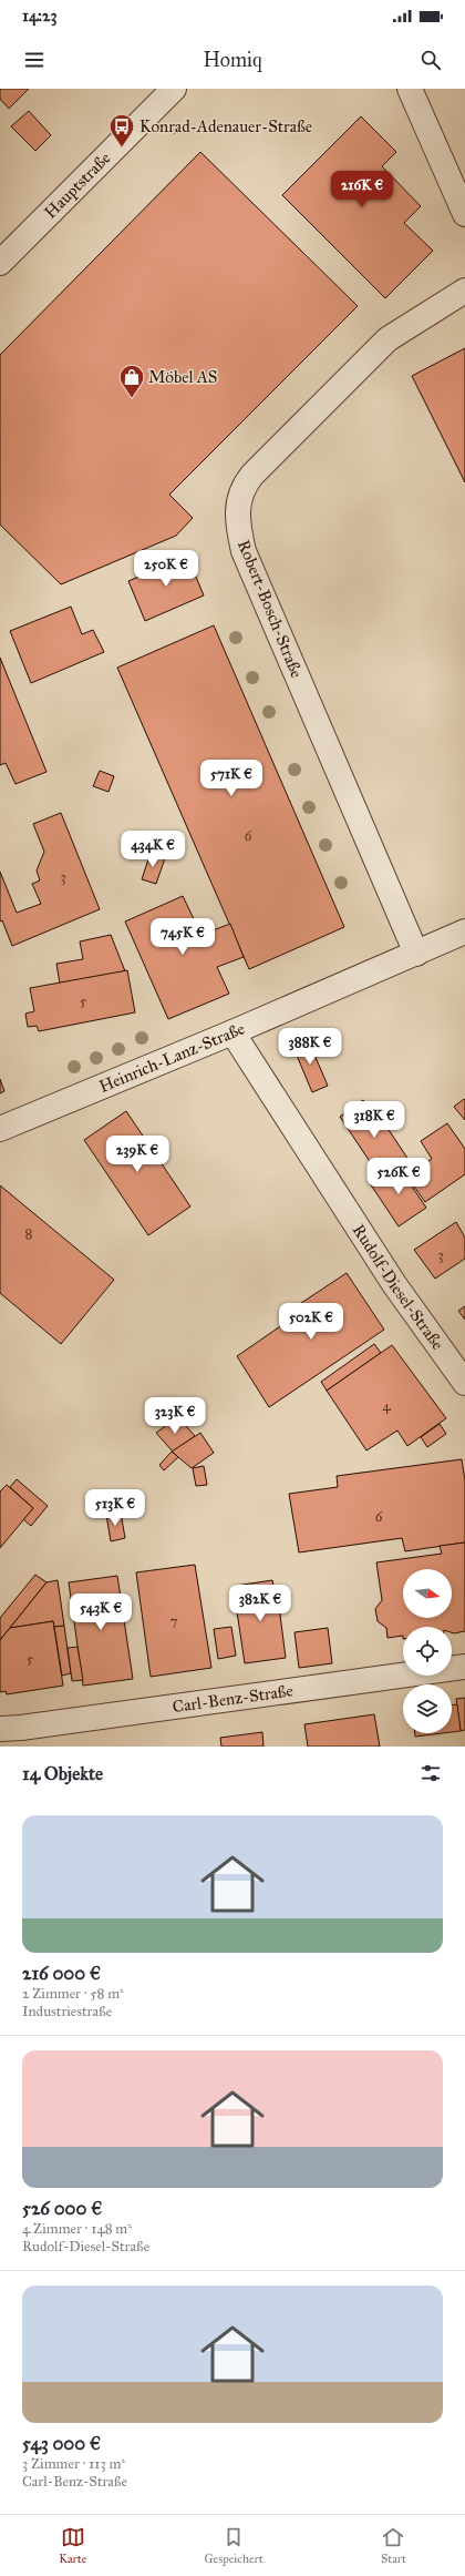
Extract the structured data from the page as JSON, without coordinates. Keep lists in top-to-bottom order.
{
  "streets": {
    "street": [
      "Hauptstraße",
      "Robert-Bosch-Straße",
      "Heinrich-Lanz-Straße",
      "Rudolf-Diesel-Straße",
      "Carl-Benz-Straße"
    ]
  },
  "crossings": [
    ["Robert-Bosch-Straße", "Heinrich-Lanz-Straße"],
    ["Heinrich-Lanz-Straße", "Rudolf-Diesel-Straße"]
  ],
  "places": {
    "bus stop": ["Konrad-Adenauer-Straße"],
    "shop": ["Möbel AS"]
  },
  "house_numbers": [
    "6",
    "3",
    "5",
    "8",
    "3",
    "4",
    "6",
    "7",
    "5"
  ],
  "north": "right",
  "page": {
    "status": "14:23",
    "header": "Homiq",
    "price": [
      "216K €",
      "250K €",
      "571K €",
      "434K €",
      "745K €",
      "388K €",
      "318K €",
      "239K €",
      "526K €",
      "502K €",
      "323K €",
      "513K €",
      "382K €",
      "543K €"
    ],
    "heading": "14 Objekte",
    "list": [
      {
        "name": "216 000 €",
        "note": "2 Zimmer · 58 m² · Industriestraße"
      },
      {
        "name": "526 000 €",
        "note": "4 Zimmer · 148 m² · Rudolf-Diesel-Straße"
      },
      {
        "name": "543 000 €",
        "note": "3 Zimmer · 113 m² · Carl-Benz-Straße"
      }
    ],
    "tabs": ["Karte", "Gespeichert", "Start"]
  }
}
